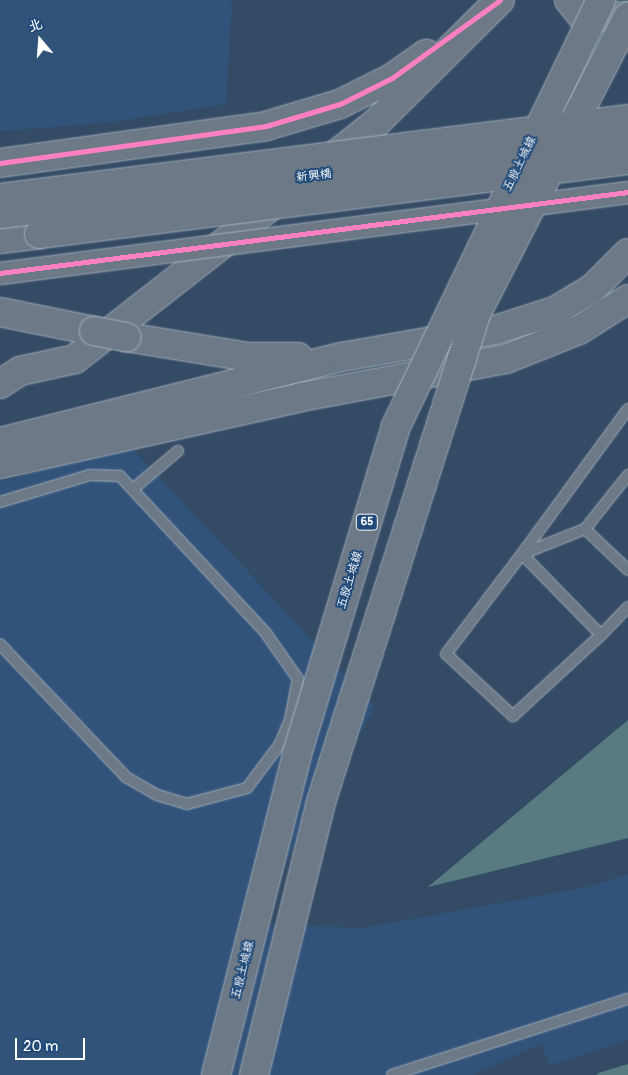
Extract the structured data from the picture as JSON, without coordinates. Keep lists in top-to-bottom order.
{
  "streets": {
    "main road": ["五股土城線", "新興橋", "65"]
  },
  "scale_bar": "20 m",
  "north": "top"
}
